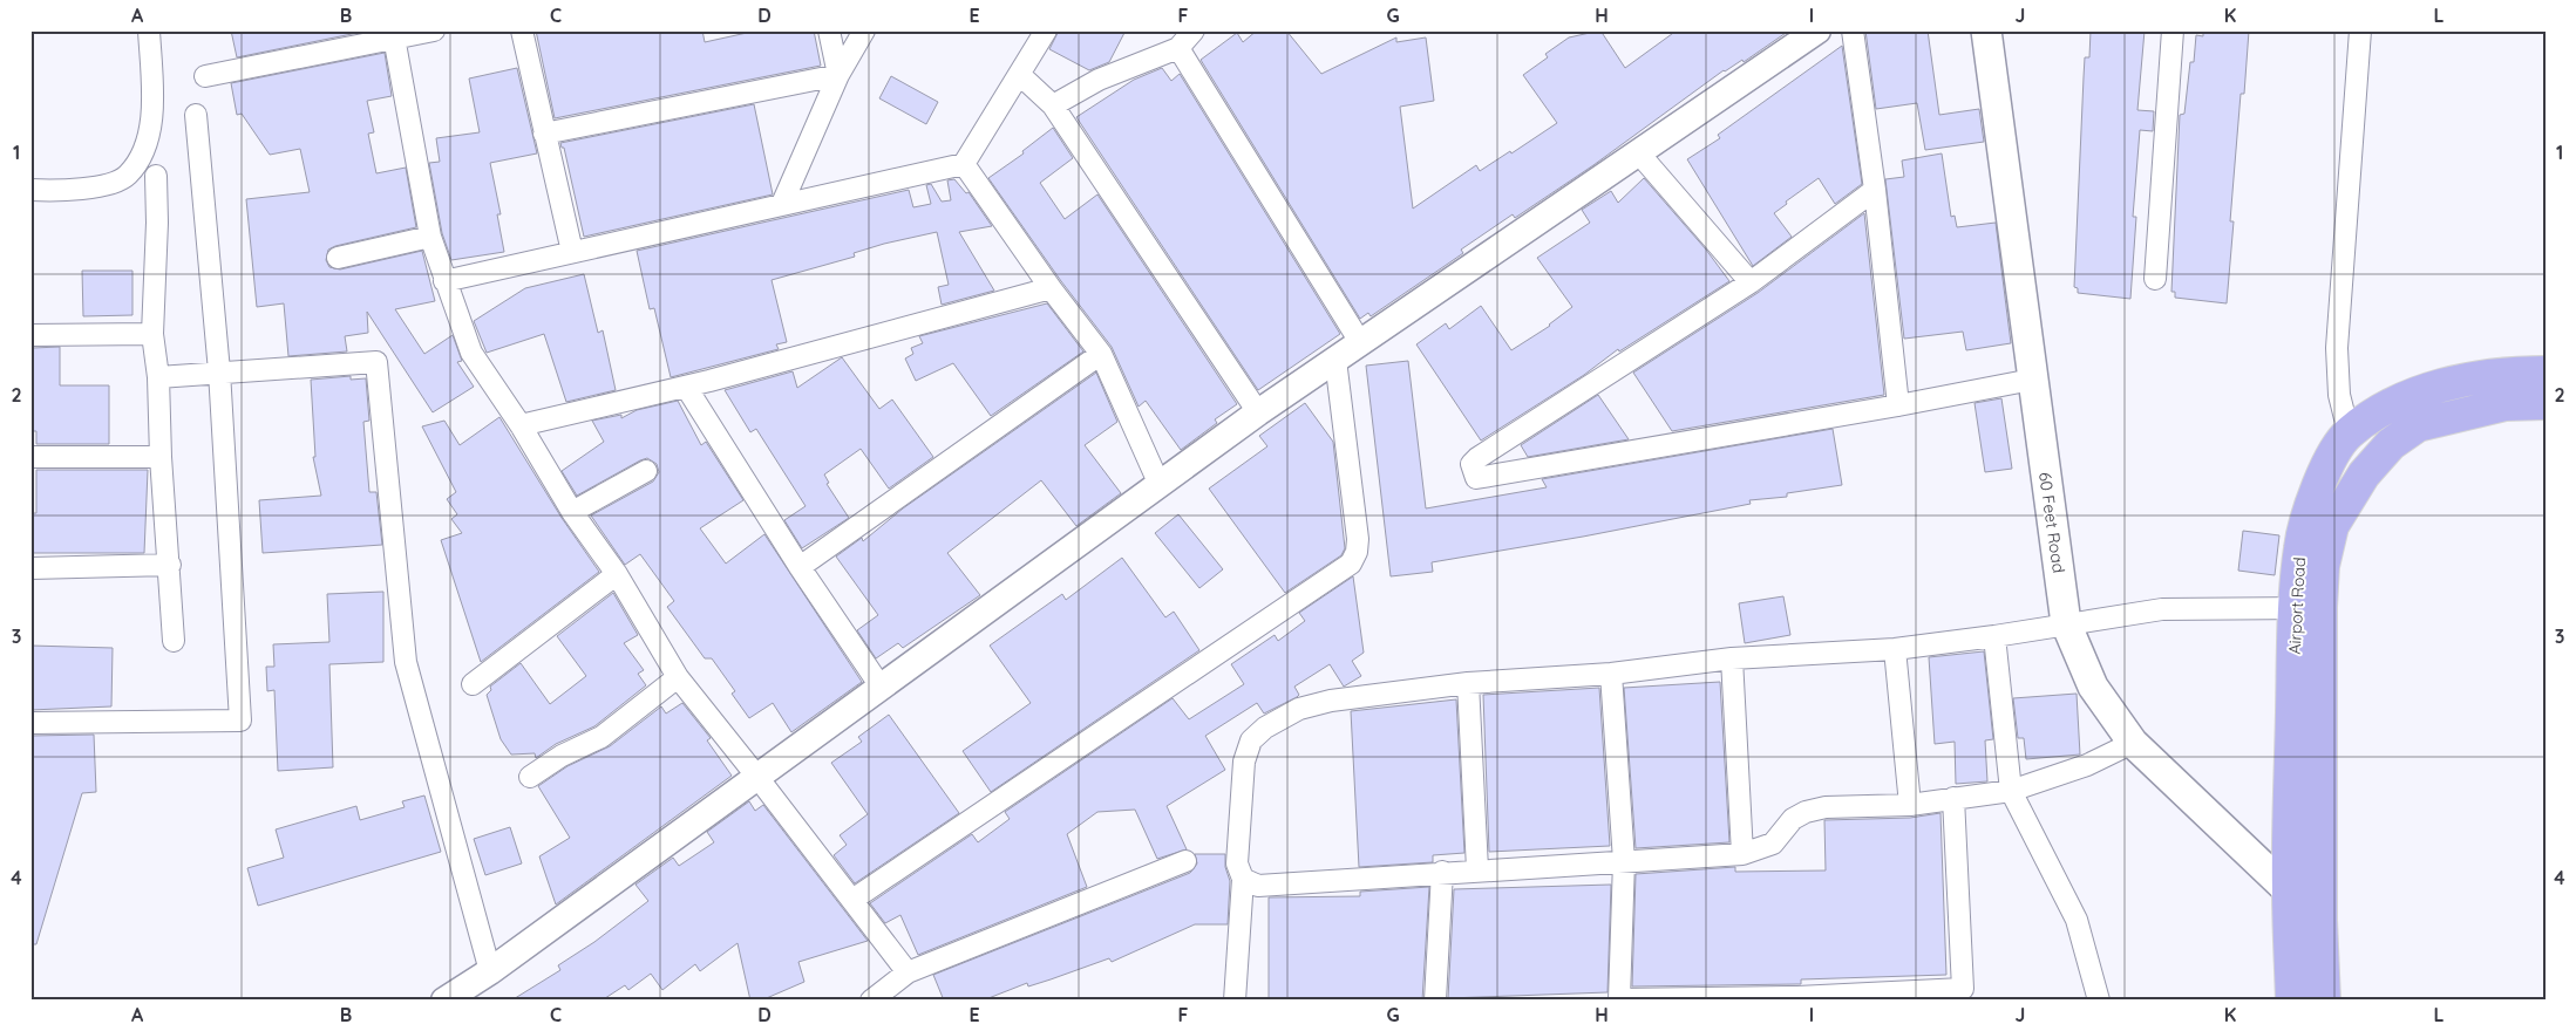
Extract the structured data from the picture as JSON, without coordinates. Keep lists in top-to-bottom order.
{
  "streets": {
    "main road": ["60 Feet Road", "Airport Road"]
  },
  "crossings": [
    ["60 Feet Road", "Airport Road"]
  ],
  "grid": {
    "columns": [
      "A",
      "B",
      "C",
      "D",
      "E",
      "F",
      "G",
      "H",
      "I",
      "J",
      "K",
      "L"
    ],
    "rows": [
      "1",
      "2",
      "3",
      "4"
    ]
  }
}
